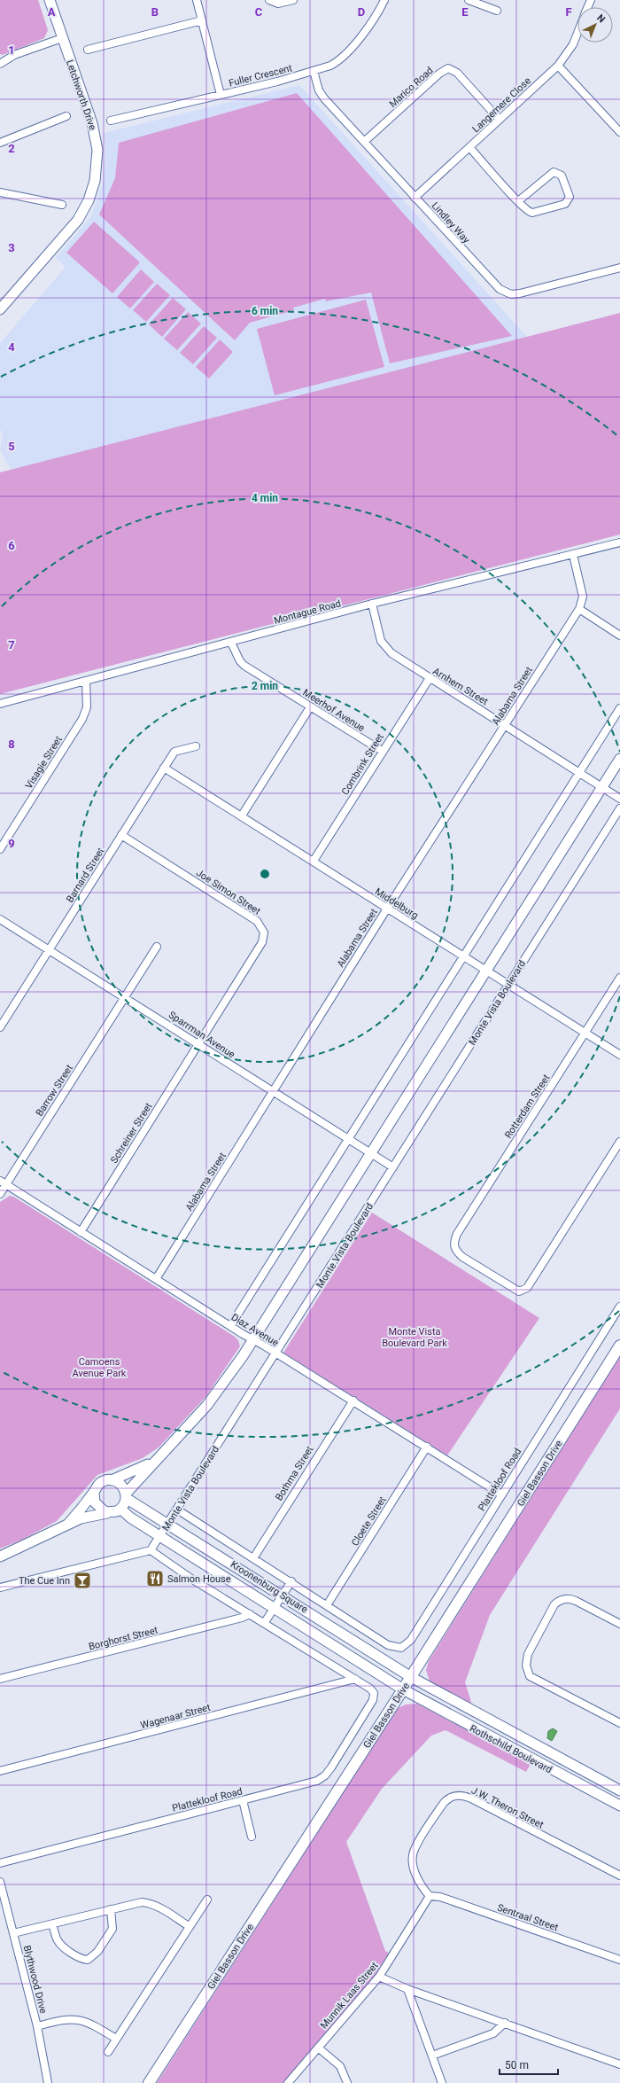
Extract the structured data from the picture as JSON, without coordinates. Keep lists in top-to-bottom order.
{
  "streets": {
    "main road": ["Giel Basson Drive"],
    "street": [
      "Fuller Crescent",
      "Marico Road",
      "Letchworth Drive",
      "Langemere Close",
      "Lindley Way",
      "Montague Road",
      "Arnhem Street",
      "Alabama Street",
      "Meerhof Avenue",
      "Visagie Street",
      "Combrink Street",
      "Barnard Street",
      "Joe Simon Street",
      "Middelburg",
      "Monte Vista Boulevard",
      "Sparrman Avenue",
      "Barrow Street",
      "Rotterdam Street",
      "Schreiner Street",
      "Diaz Avenue",
      "Bothma Street",
      "Plattekloof Road",
      "Cloete Street",
      "Kroonenburg Square",
      "Borghorst Street",
      "Wagenaar Street",
      "Rothschild Boulevard",
      "J.W. Theron Street",
      "Sentraal Street",
      "Blythwood Drive",
      "Munnik Laas Street"
    ]
  },
  "crossings": [
    ["Fuller Crescent", "Lindley Way"],
    ["Marico Road", "Langemere Close"],
    ["Marico Road", "Lindley Way"],
    ["Langemere Close", "Lindley Way"],
    ["Montague Road", "Arnhem Street"],
    ["Montague Road", "Meerhof Avenue"],
    ["Montague Road", "Visagie Street"],
    ["Arnhem Street", "Alabama Street"],
    ["Arnhem Street", "Combrink Street"],
    ["Alabama Street", "Middelburg"],
    ["Alabama Street", "Sparrman Avenue"],
    ["Alabama Street", "Diaz Avenue"],
    ["Meerhof Avenue", "Combrink Street"],
    ["Combrink Street", "Middelburg"],
    ["Barnard Street", "Joe Simon Street"],
    ["Barnard Street", "Middelburg"],
    ["Barnard Street", "Sparrman Avenue"],
    ["Joe Simon Street", "Sparrman Avenue"],
    ["Joe Simon Street", "Schreiner Street"],
    ["Middelburg", "Monte Vista Boulevard"],
    ["Middelburg", "Rotterdam Street"],
    ["Monte Vista Boulevard", "Sparrman Avenue"],
    ["Monte Vista Boulevard", "Diaz Avenue"],
    ["Monte Vista Boulevard", "Kroonenburg Square"],
    ["Sparrman Avenue", "Barrow Street"],
    ["Sparrman Avenue", "Schreiner Street"],
    ["Barrow Street", "Diaz Avenue"],
    ["Schreiner Street", "Diaz Avenue"],
    ["Diaz Avenue", "Bothma Street"],
    ["Diaz Avenue", "Plattekloof Road"],
    ["Diaz Avenue", "Cloete Street"],
    ["Bothma Street", "Kroonenburg Square"],
    ["Giel Basson Drive", "Kroonenburg Square"],
    ["Giel Basson Drive", "Rothschild Boulevard"],
    ["Plattekloof Road", "Kroonenburg Square"],
    ["Plattekloof Road", "Wagenaar Street"],
    ["Cloete Street", "Kroonenburg Square"],
    ["Kroonenburg Square", "Rothschild Boulevard"],
    ["J.W. Theron Street", "Sentraal Street"],
    ["J.W. Theron Street", "Munnik Laas Street"],
    ["Sentraal Street", "Munnik Laas Street"]
  ],
  "parks": ["Monte Vista Boulevard Park", "Camoens Avenue Park"],
  "places": {
    "restaurant": ["Salmon House"],
    "bar": ["The Cue Inn"]
  },
  "scale_bar": "50 m",
  "north": "top right",
  "grid": {
    "columns": [
      "A",
      "B",
      "C",
      "D",
      "E",
      "F"
    ],
    "rows": [
      "1",
      "2",
      "3",
      "4",
      "5",
      "6",
      "7",
      "8",
      "9"
    ]
  },
  "rings": ["6 min", "4 min", "2 min"]
}
